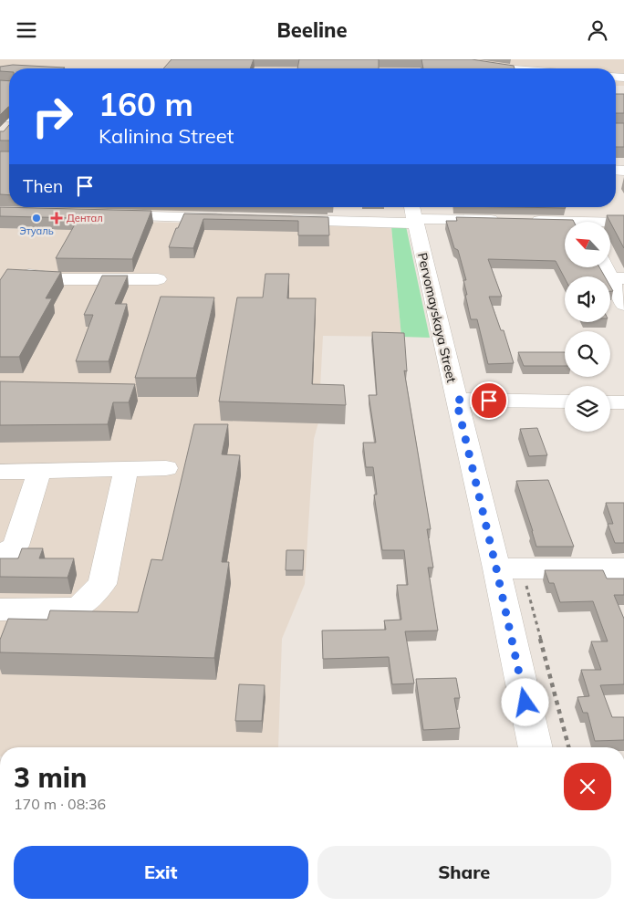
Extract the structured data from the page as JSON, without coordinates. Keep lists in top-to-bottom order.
{
  "streets": {
    "street": ["Pervomayskaya Street"]
  },
  "places": {
    "other": ["Этуаль"],
    "health": ["Дентал"]
  },
  "north": "top left",
  "page": {
    "header": "Beeline",
    "turn": ["160 m", "Kalinina Street"],
    "then": "Then",
    "heading": ["3 min", "170 m · 08:36"],
    "buttons": ["Exit", "Share"]
  }
}
